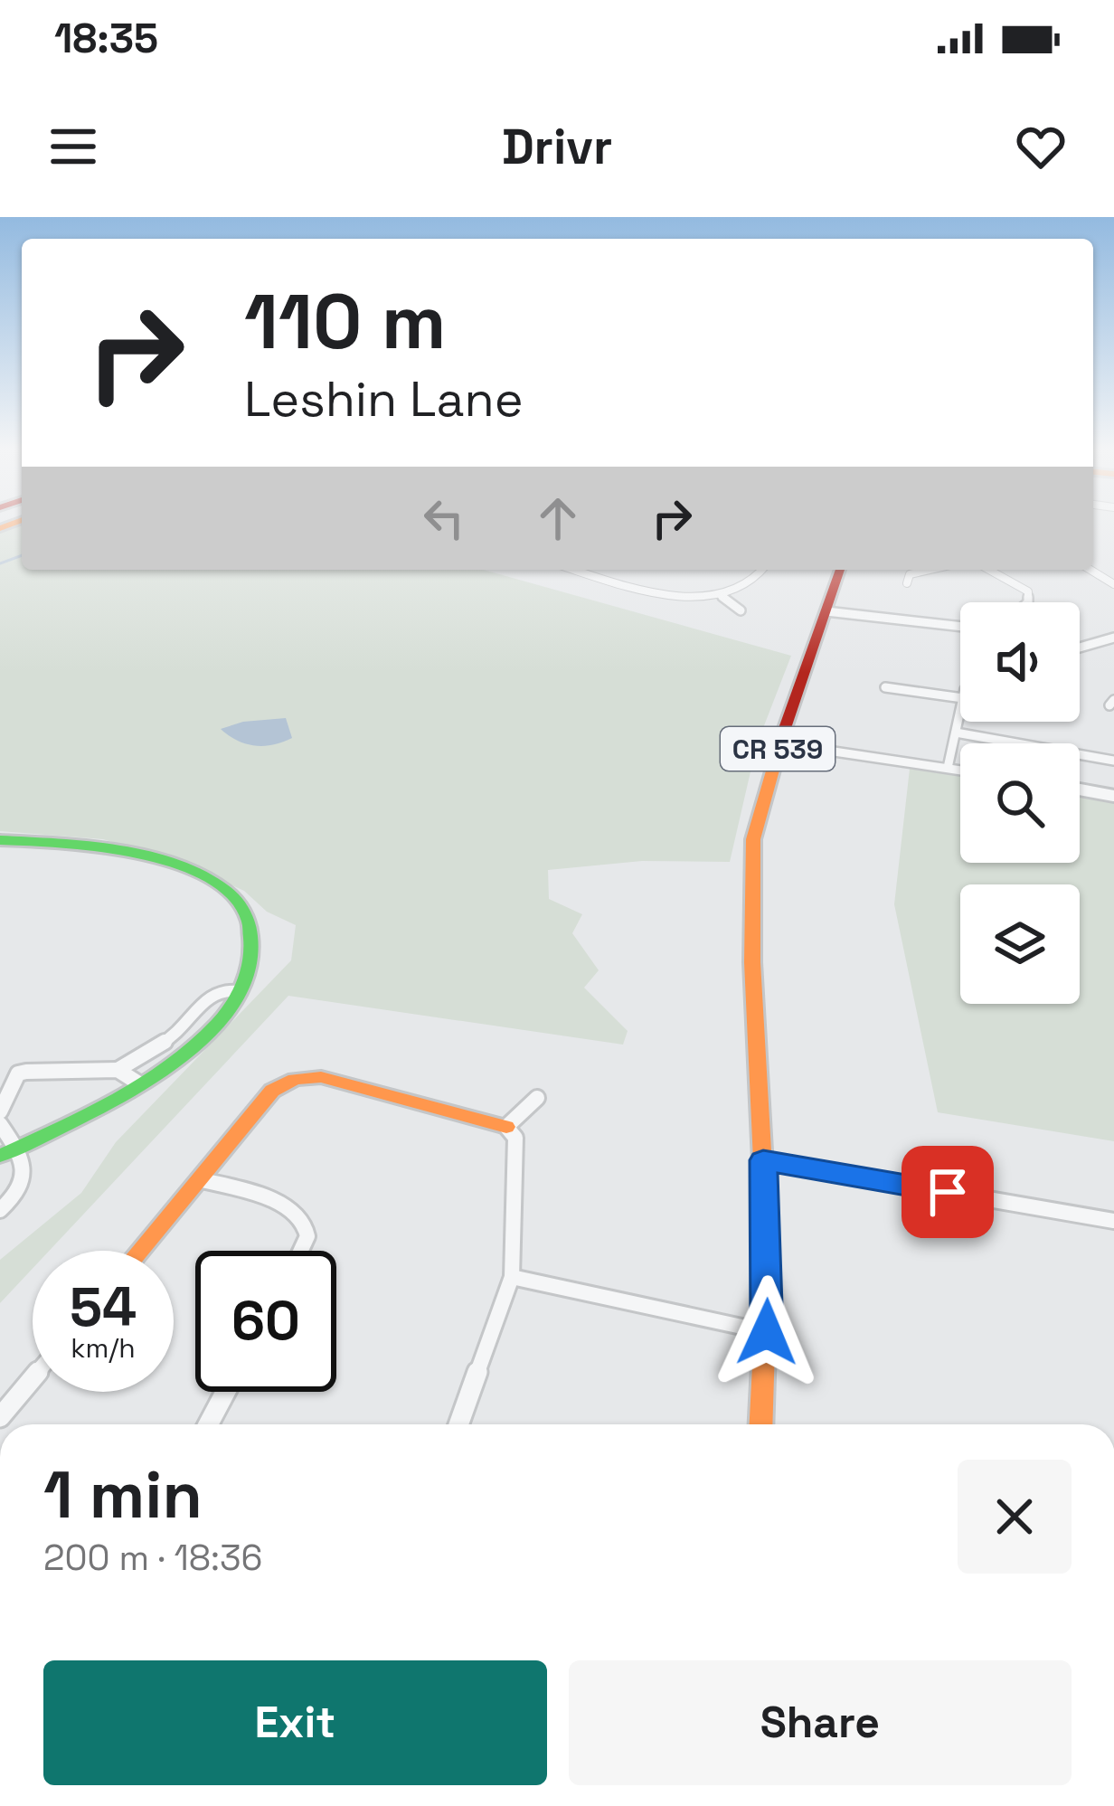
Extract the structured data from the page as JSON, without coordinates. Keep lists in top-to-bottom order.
{
  "streets": {
    "main road": ["CR 539"]
  },
  "page": {
    "status": "18:35",
    "header": "Drivr",
    "turn": ["110 m", "Leshin Lane"],
    "speed": "54 km/h",
    "limit": "60",
    "heading": ["1 min", "200 m · 18:36"],
    "buttons": ["Exit", "Share"]
  }
}
